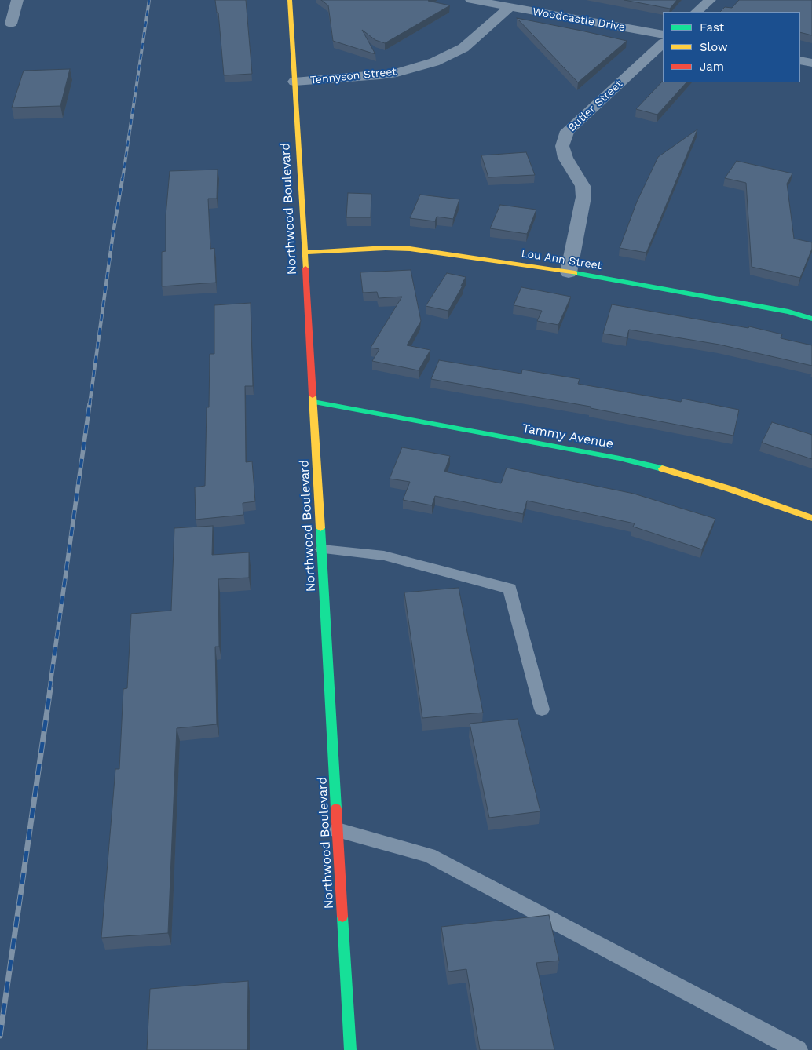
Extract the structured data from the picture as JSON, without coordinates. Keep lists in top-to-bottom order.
{
  "streets": {
    "street": [
      "Woodcastle Drive",
      "Tennyson Street",
      "Butler Street",
      "Northwood Boulevard",
      "Lou Ann Street",
      "Tammy Avenue"
    ]
  },
  "crossings": [
    ["Woodcastle Drive", "Tennyson Street"],
    ["Tennyson Street", "Northwood Boulevard"],
    ["Butler Street", "Lou Ann Street"],
    ["Northwood Boulevard", "Lou Ann Street"],
    ["Northwood Boulevard", "Tammy Avenue"]
  ],
  "legend": ["Fast", "Slow", "Jam"]
}
